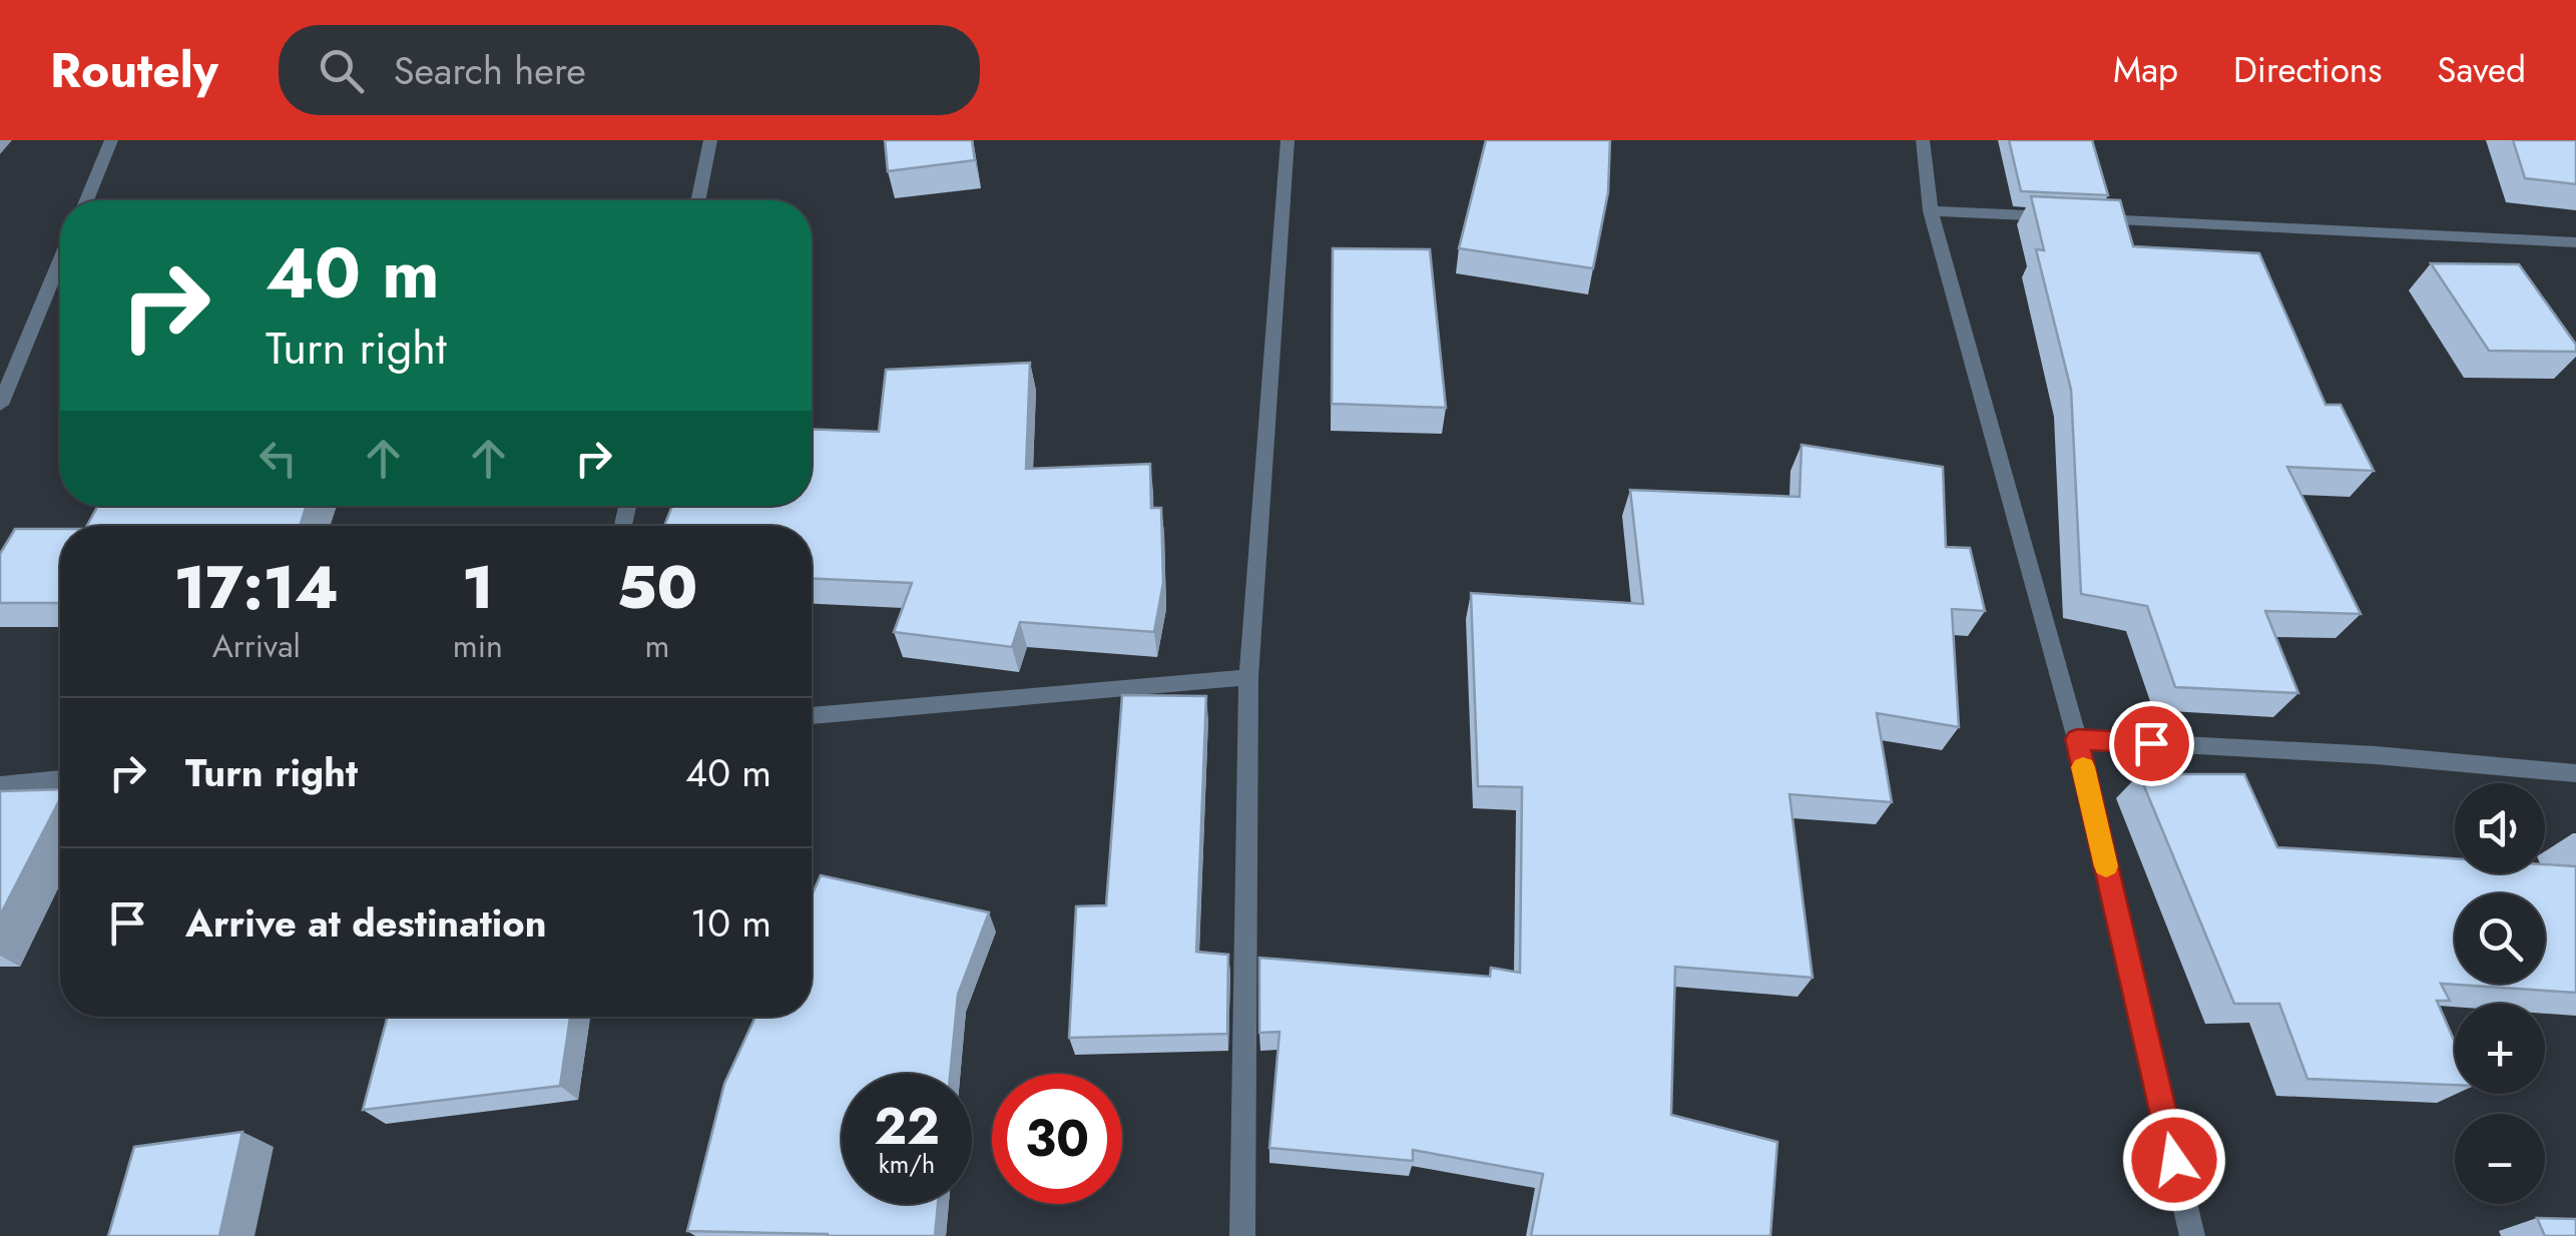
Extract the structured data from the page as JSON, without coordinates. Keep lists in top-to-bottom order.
{
  "page": {
    "header": "Routely",
    "search": "Search here",
    "nav": ["Map", "Directions", "Saved"],
    "turn": ["40 m", "Turn right"],
    "eta": [
      "17:14",
      "Arrival",
      "1",
      "min",
      "50",
      "m"
    ],
    "list": [
      {
        "name": "Turn right",
        "value": "40 m"
      },
      {
        "name": "Arrive at destination",
        "value": "10 m"
      }
    ],
    "map_buttons": ["+", "−"],
    "speed": "22 km/h",
    "limit": "30"
  }
}
